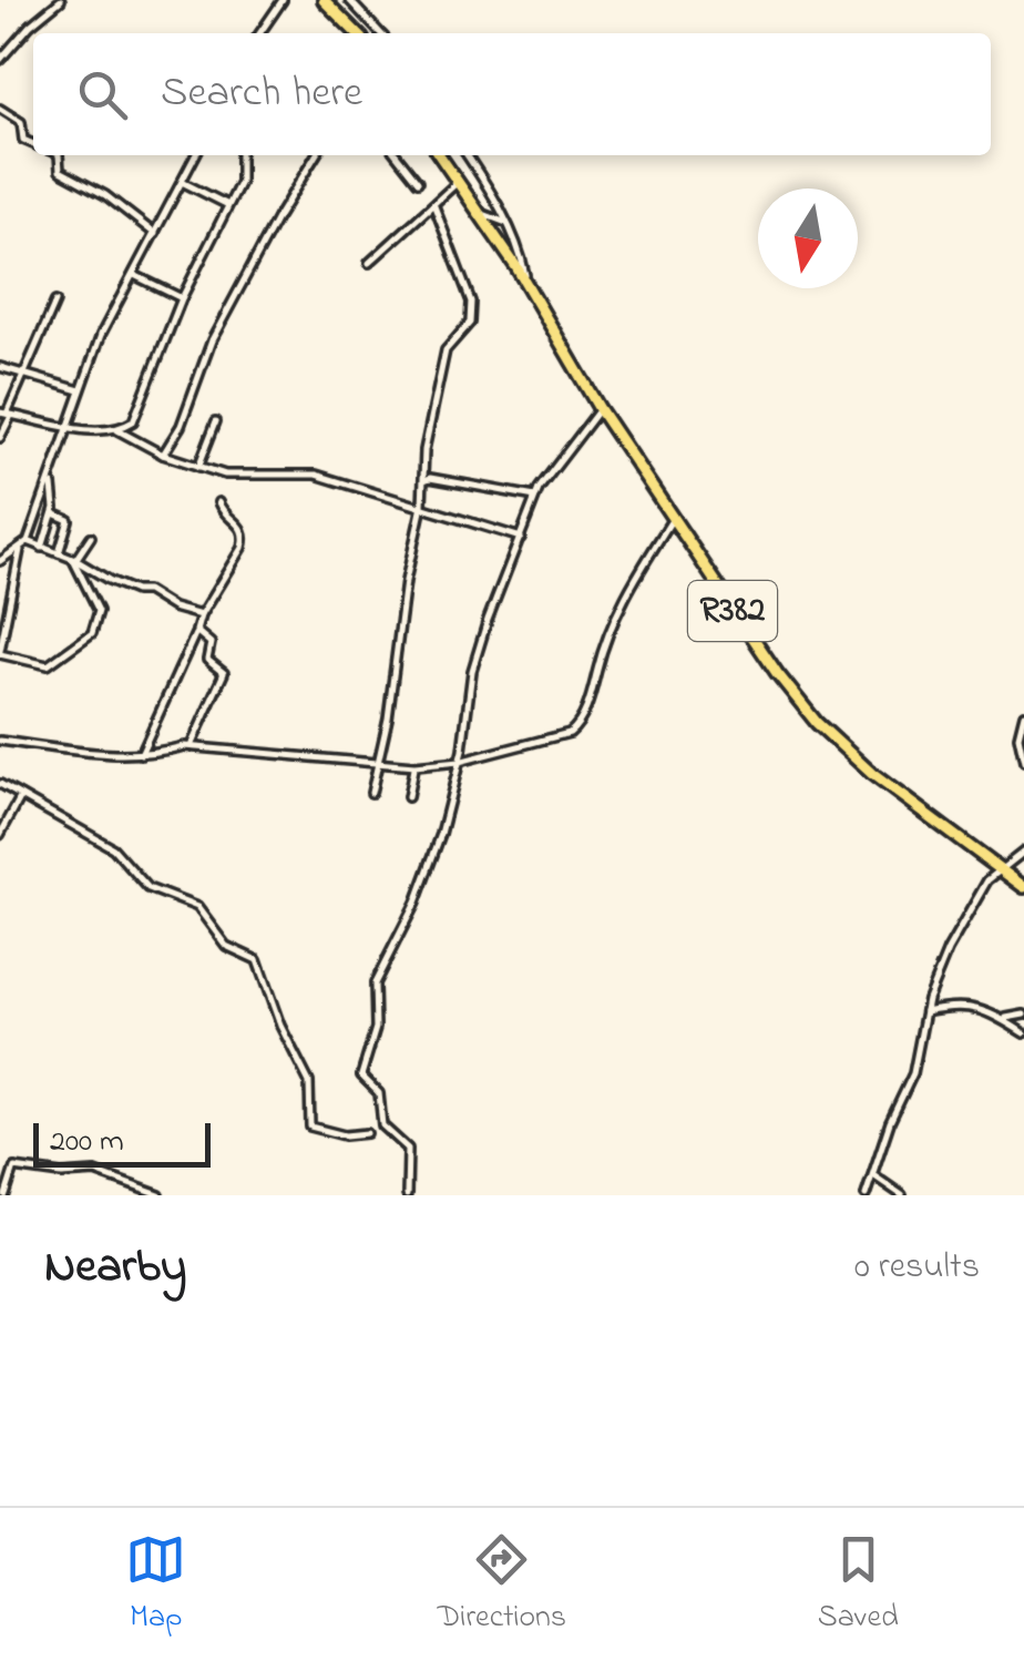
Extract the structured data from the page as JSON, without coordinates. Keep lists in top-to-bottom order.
{
  "streets": {
    "main road": ["R382"]
  },
  "scale_bar": "200 m",
  "north": "bottom",
  "page": {
    "search": "Search here",
    "scale": "200 m",
    "heading": ["Nearby", "0 results"],
    "nav": ["Map", "Directions", "Saved"]
  }
}
